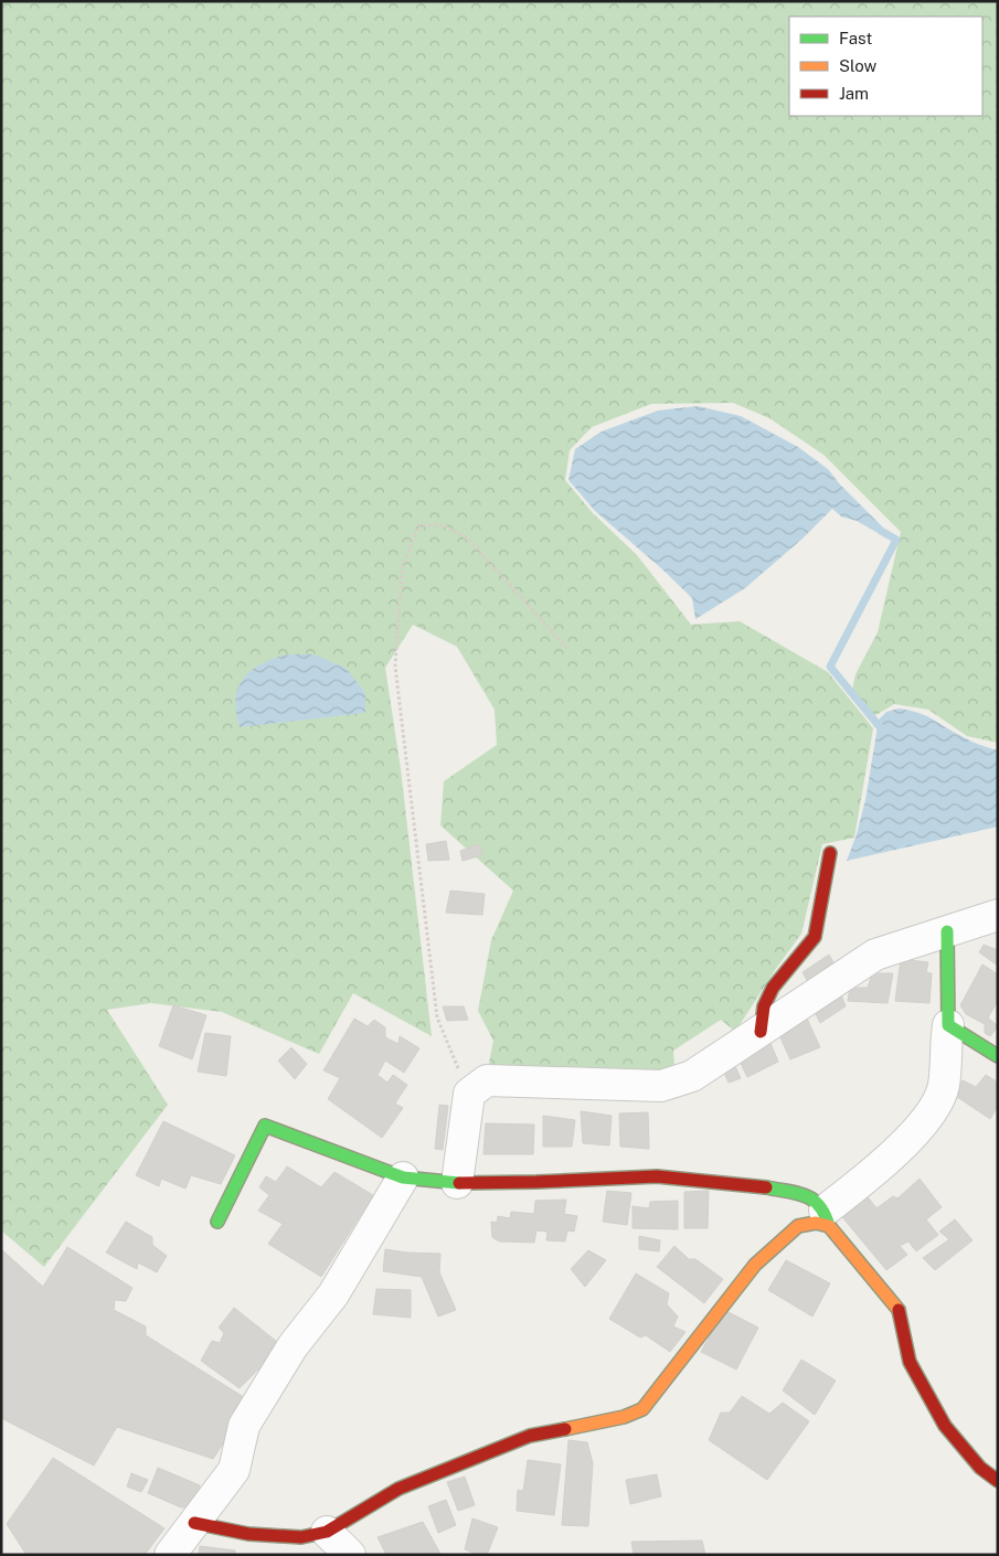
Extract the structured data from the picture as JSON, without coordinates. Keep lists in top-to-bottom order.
{
  "legend": ["Fast", "Slow", "Jam"]
}
